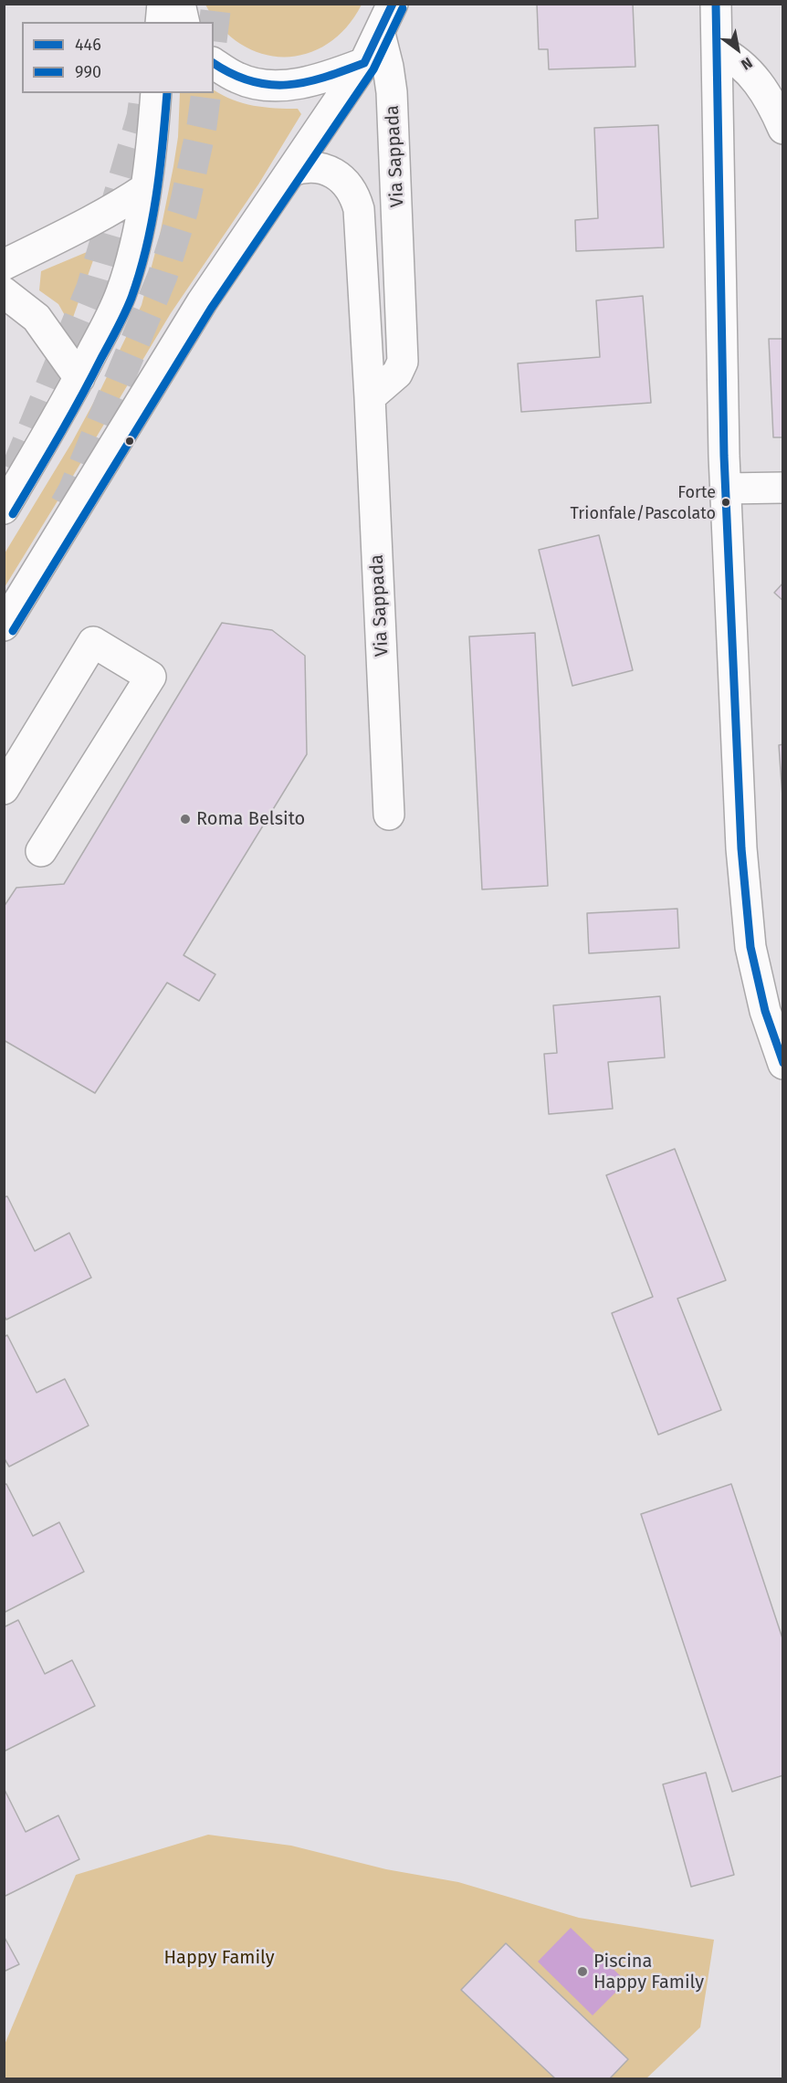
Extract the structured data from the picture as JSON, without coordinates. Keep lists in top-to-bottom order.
{
  "streets": {
    "street": ["Via Sappada"]
  },
  "parks": ["Happy Family"],
  "places": ["Forte Trionfale/Pascolato", "Roma Belsito", "Piscina Happy Family"],
  "lines": ["transit line 446", "transit line 990"],
  "legend": ["446", "990"],
  "north": "bottom right"
}
